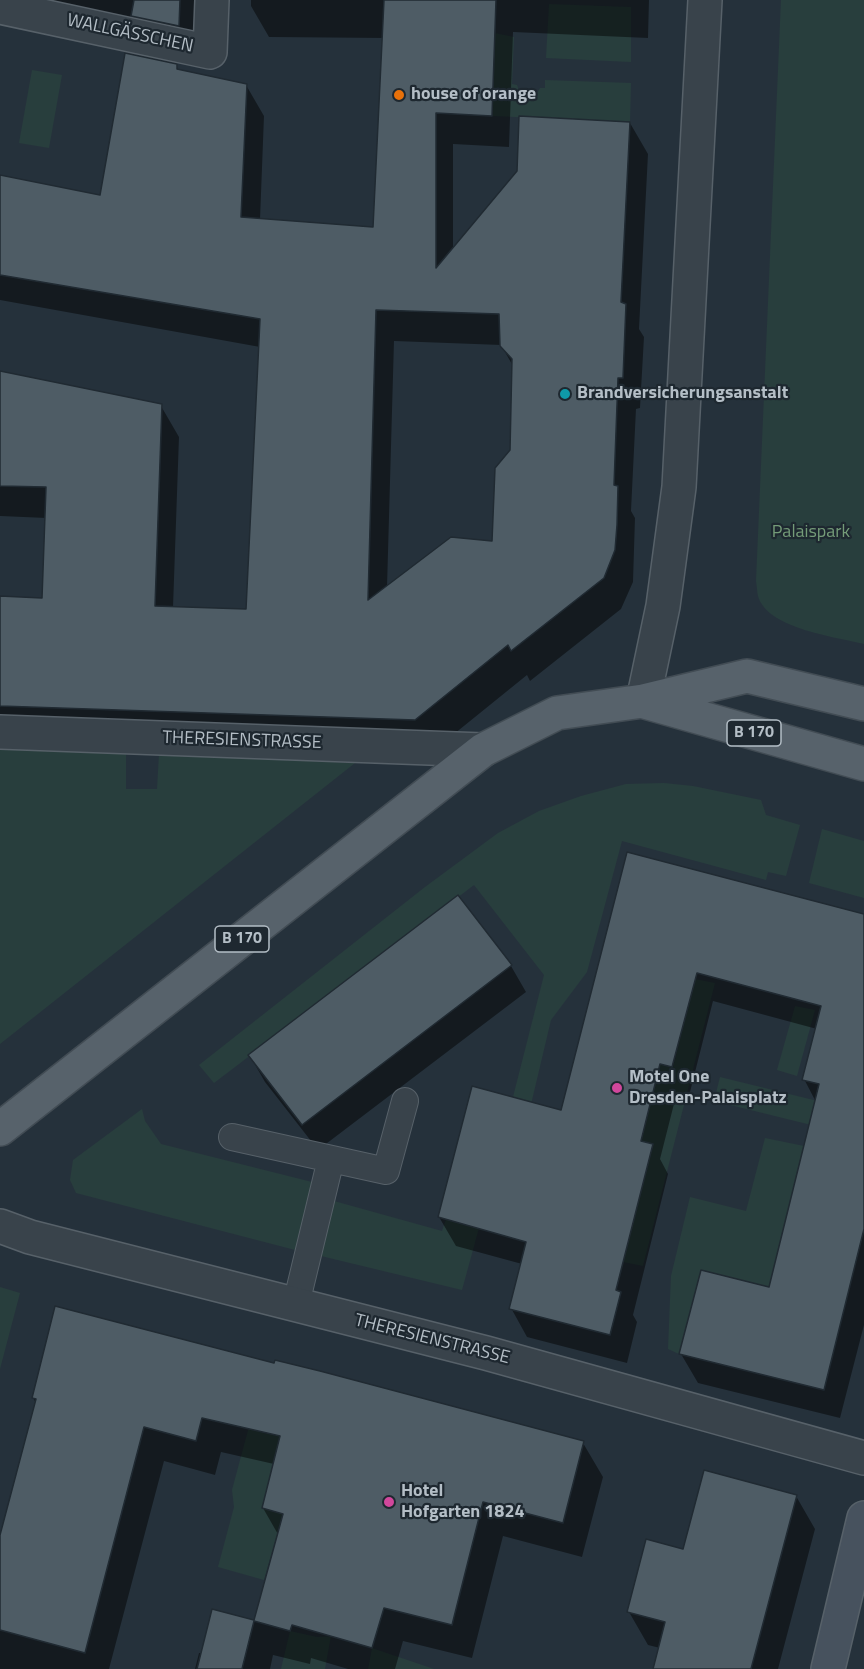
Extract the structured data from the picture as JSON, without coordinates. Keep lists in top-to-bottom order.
{
  "streets": {
    "main road": ["B 170"],
    "street": ["WALLGÄSSCHEN", "THERESIENSTRASSE"]
  },
  "crossings": [
    ["B 170", "THERESIENSTRASSE"]
  ],
  "parks": ["Palaispark"],
  "places": [
    "house of orange",
    "Brandversicherungsanstalt",
    "Motel One Dresden-Palaisplatz",
    "Hotel Hofgarten 1824"
  ]
}
